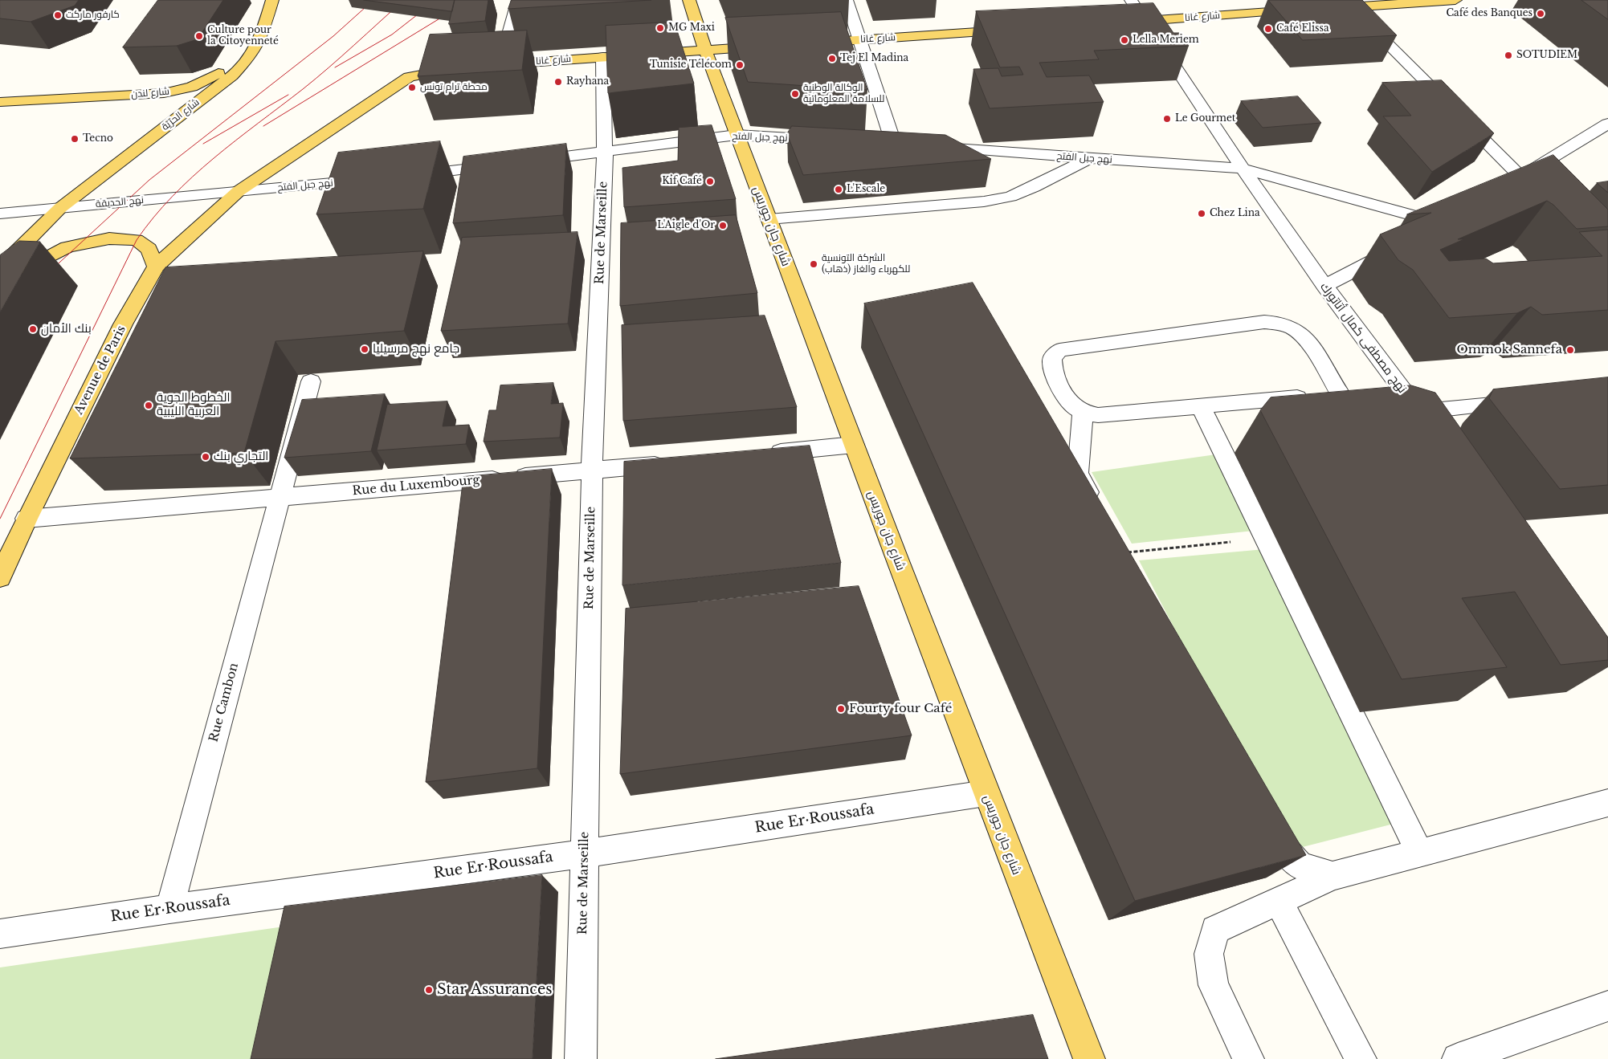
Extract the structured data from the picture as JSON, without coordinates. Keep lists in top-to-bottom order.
{
  "streets": {
    "main road": [
      "شارع غانا",
      "شارع لندن",
      "شارع الحرّيّة",
      "شارع جان جوريس",
      "Avenue de Paris"
    ],
    "street": [
      "نهج جبل الفتح",
      "نهج الحديقة",
      "Rue de Marseille",
      "نهج مصطفى كمال أتاتورك",
      "Rue du Luxembourg",
      "Rue Cambon",
      "Rue Er·Roussafa"
    ]
  },
  "crossings": [
    ["شارع غانا", "شارع جان جوريس"],
    ["شارع غانا", "Rue de Marseille"],
    ["شارع غانا", "نهج مصطفى كمال أتاتورك"],
    ["شارع لندن", "شارع الحرّيّة"],
    ["شارع الحرّيّة", "نهج الحديقة"],
    ["نهج جبل الفتح", "نهج الحديقة"],
    ["نهج جبل الفتح", "شارع جان جوريس"],
    ["نهج جبل الفتح", "Rue de Marseille"],
    ["نهج جبل الفتح", "نهج مصطفى كمال أتاتورك"],
    ["نهج جبل الفتح", "Avenue de Paris"],
    ["نهج الحديقة", "Avenue de Paris"],
    ["شارع جان جوريس", "Rue Er·Roussafa"],
    ["Rue de Marseille", "Rue du Luxembourg"],
    ["Rue de Marseille", "Rue Er·Roussafa"],
    ["Avenue de Paris", "Rue du Luxembourg"],
    ["Rue du Luxembourg", "Rue Cambon"],
    ["Rue Cambon", "Rue Er·Roussafa"]
  ],
  "places": [
    "Café des Banques",
    "كارفور ماركت",
    "MG Maxi",
    "Café Elissa",
    "Culture pour la Citoyenneté",
    "Lella Meriem",
    "SOTUDIEM",
    "Tej El Madina",
    "Tunisie Télécom",
    "Rayhana",
    "محطة ترام تونس",
    "الوكالة الوطنية للسلامة المعلوماتية",
    "Le Gourmet",
    "Tecno",
    "Kif Café",
    "L'Escale",
    "Chez Lina",
    "L'Aigle d'Or",
    "الشركة التونسية للكهرباء والغاز (ذهاب)",
    "بنك الأمان",
    "جامع نهج مرسيليا",
    "Ommok Sannefa",
    "الخطوط الجوية العربية الليبية",
    "التجاري بنك",
    "Fourty four Café",
    "Star Assurances"
  ]
}
